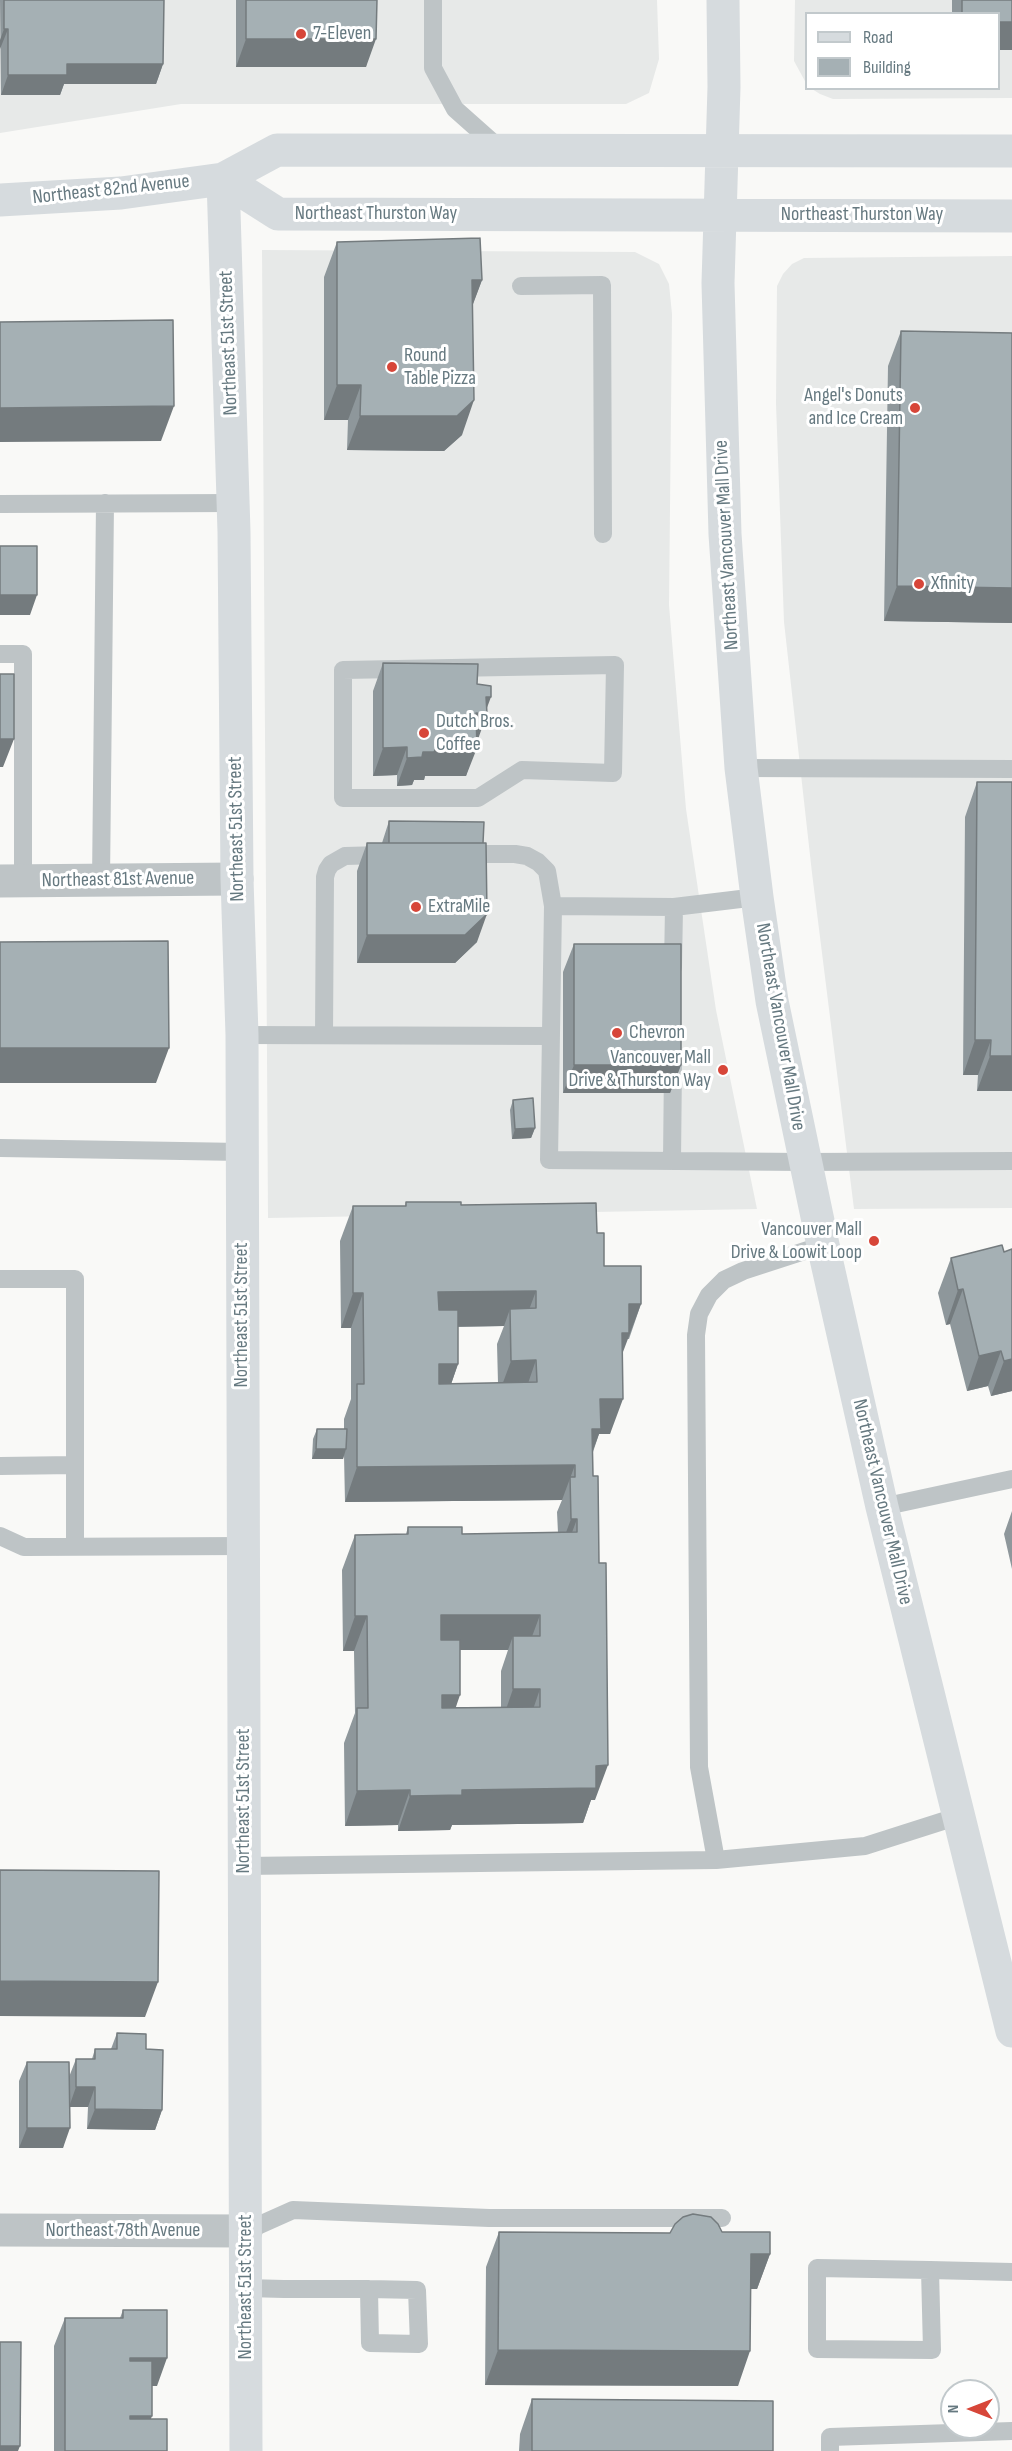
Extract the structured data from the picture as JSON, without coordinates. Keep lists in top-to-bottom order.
{
  "streets": {
    "street": [
      "Northeast 82nd Avenue",
      "Northeast Thurston Way",
      "Northeast 51st Street",
      "Northeast Vancouver Mall Drive",
      "Northeast 81st Avenue",
      "Northeast 78th Avenue"
    ]
  },
  "crossings": [
    ["Northeast 82nd Avenue", "Northeast Thurston Way"],
    ["Northeast 82nd Avenue", "Northeast 51st Street"],
    ["Northeast Thurston Way", "Northeast 51st Street"],
    ["Northeast Thurston Way", "Northeast Vancouver Mall Drive"],
    ["Northeast 51st Street", "Northeast 81st Avenue"],
    ["Northeast 51st Street", "Northeast 78th Avenue"]
  ],
  "places": [
    "7-Eleven",
    "Round Table Pizza",
    "Angel's Donuts and Ice Cream",
    "Xfinity",
    "Dutch Bros. Coffee",
    "ExtraMile",
    "Chevron",
    "Vancouver Mall Drive & Thurston Way",
    "Vancouver Mall Drive & Loowit Loop"
  ],
  "legend": ["Road", "Building"],
  "north": "left"
}
